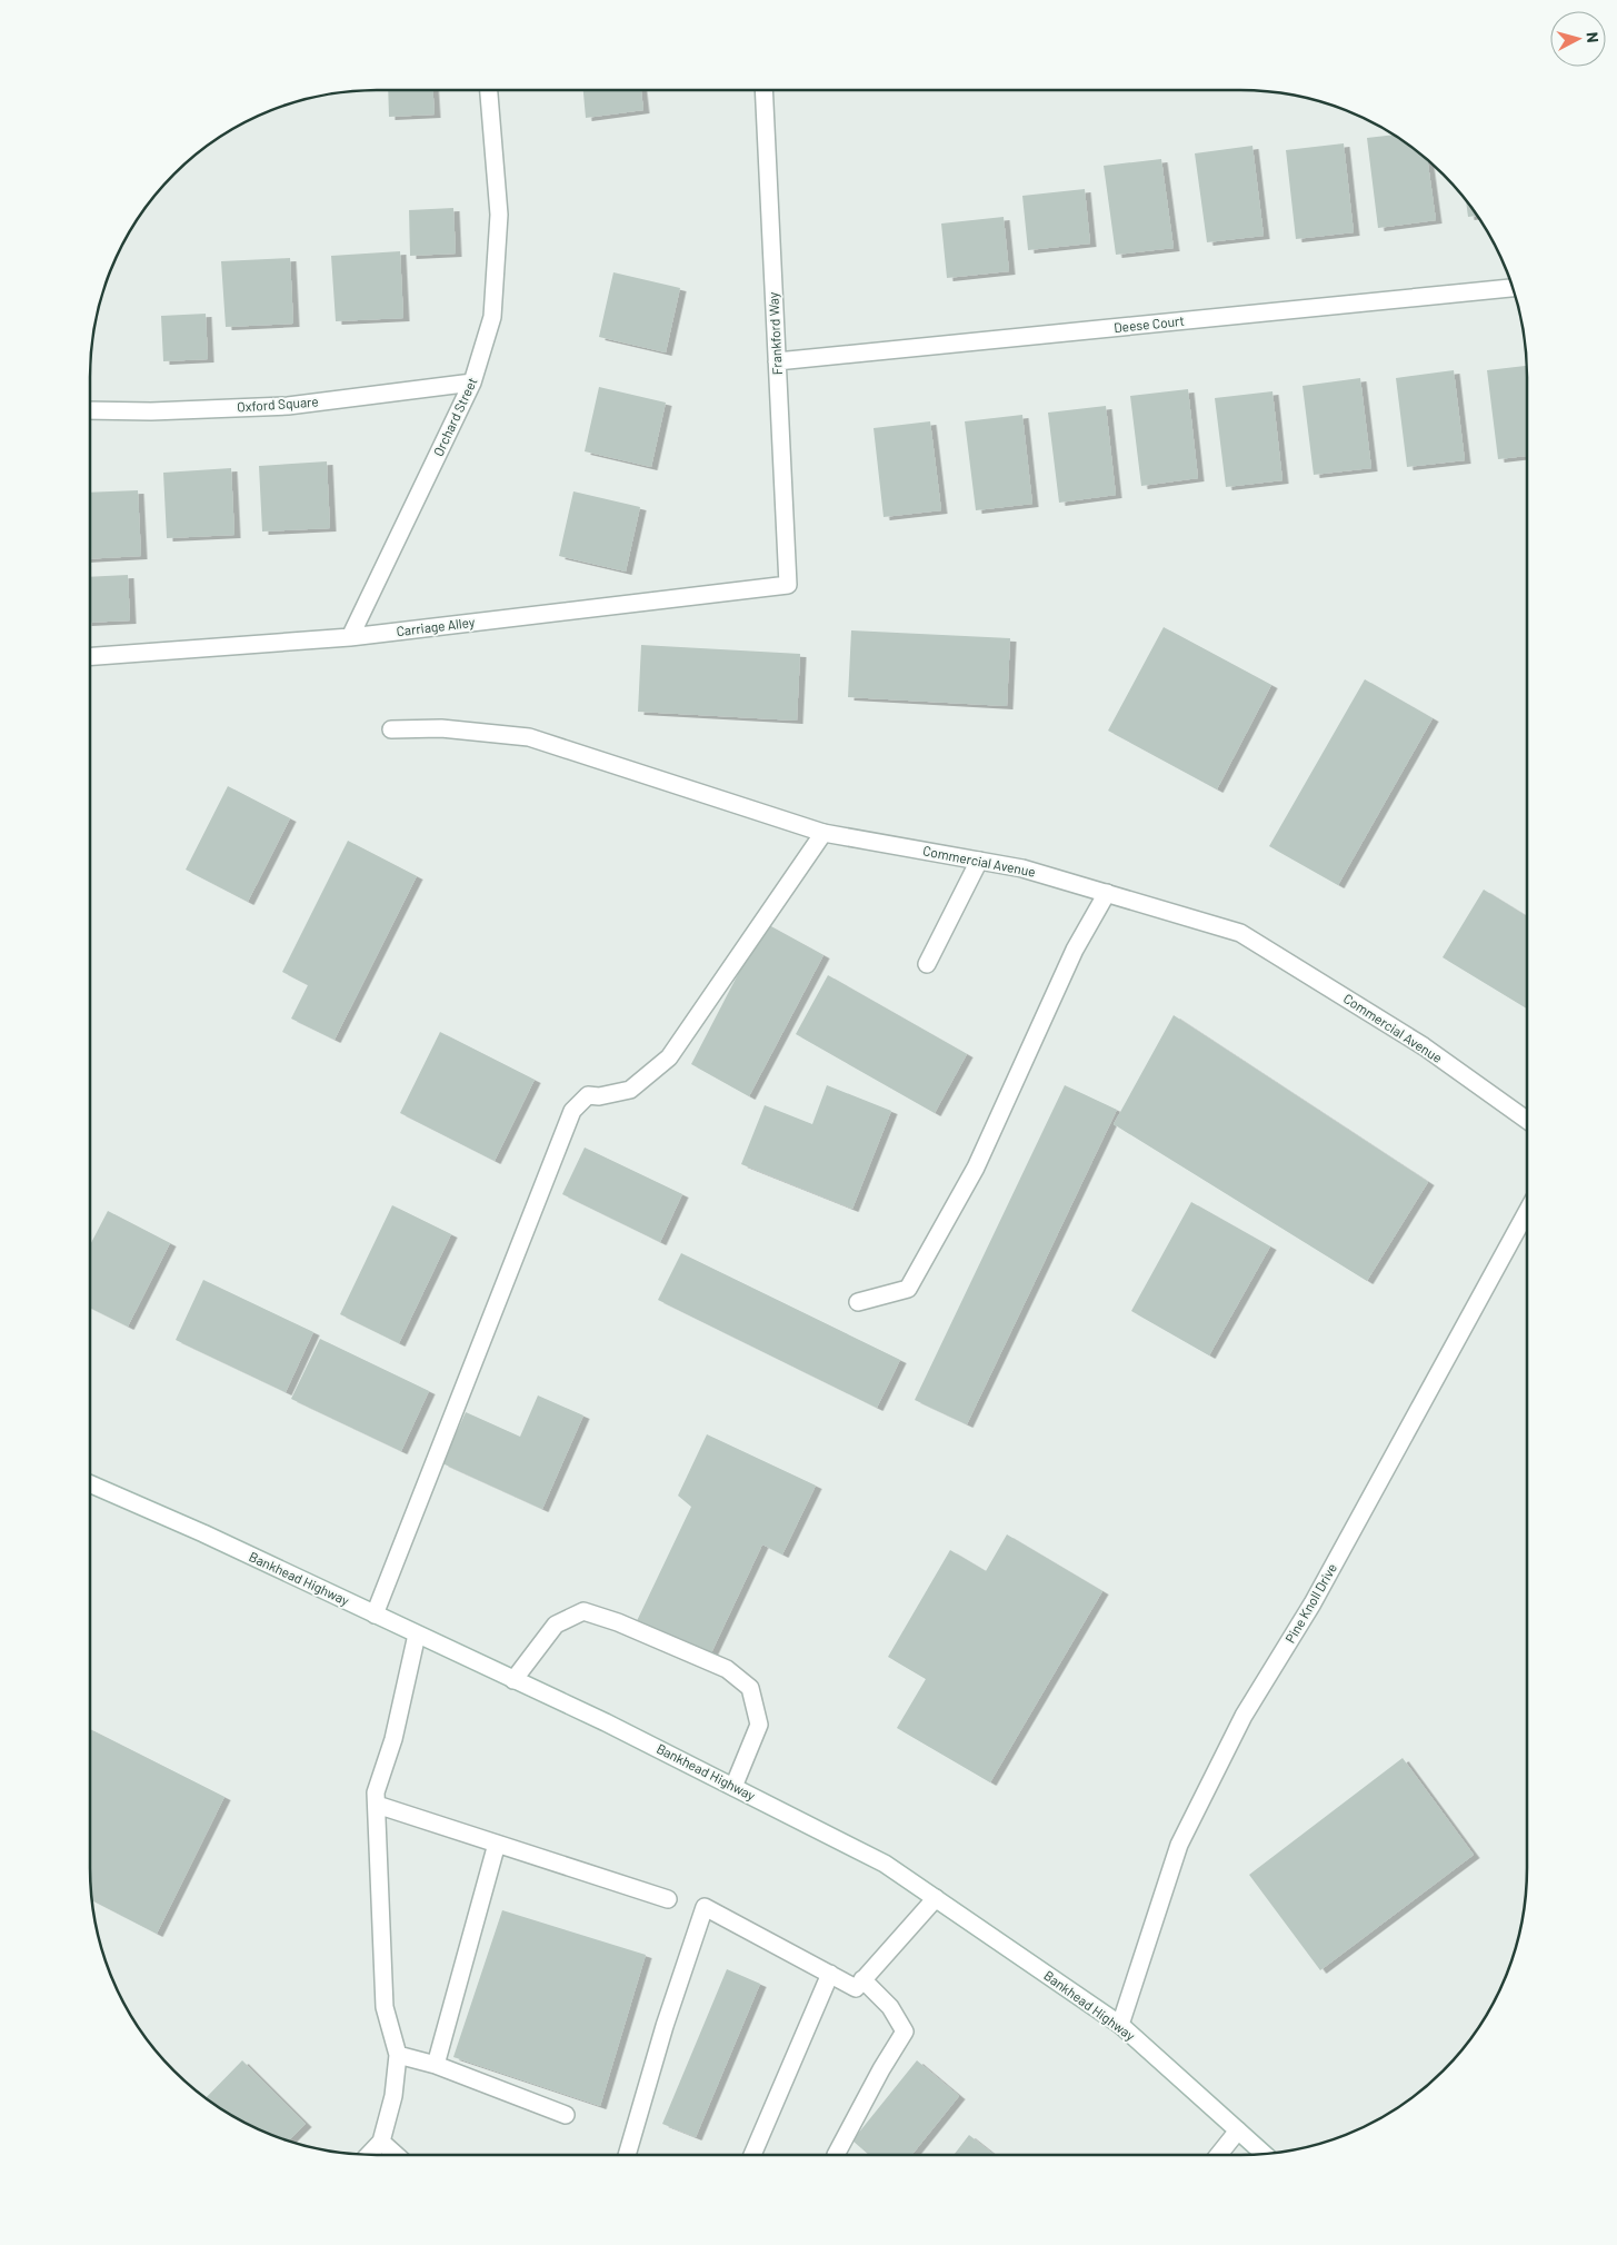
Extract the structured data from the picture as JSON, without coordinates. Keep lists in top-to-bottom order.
{
  "streets": {
    "street": [
      "Deese Court",
      "Frankford Way",
      "Oxford Square",
      "Orchard Street",
      "Carriage Alley",
      "Commercial Avenue",
      "Bankhead Highway",
      "Pine Knoll Drive"
    ]
  },
  "crossings": [
    ["Deese Court", "Frankford Way"],
    ["Frankford Way", "Carriage Alley"],
    ["Oxford Square", "Orchard Street"],
    ["Orchard Street", "Carriage Alley"],
    ["Bankhead Highway", "Pine Knoll Drive"]
  ],
  "north": "right"
}
